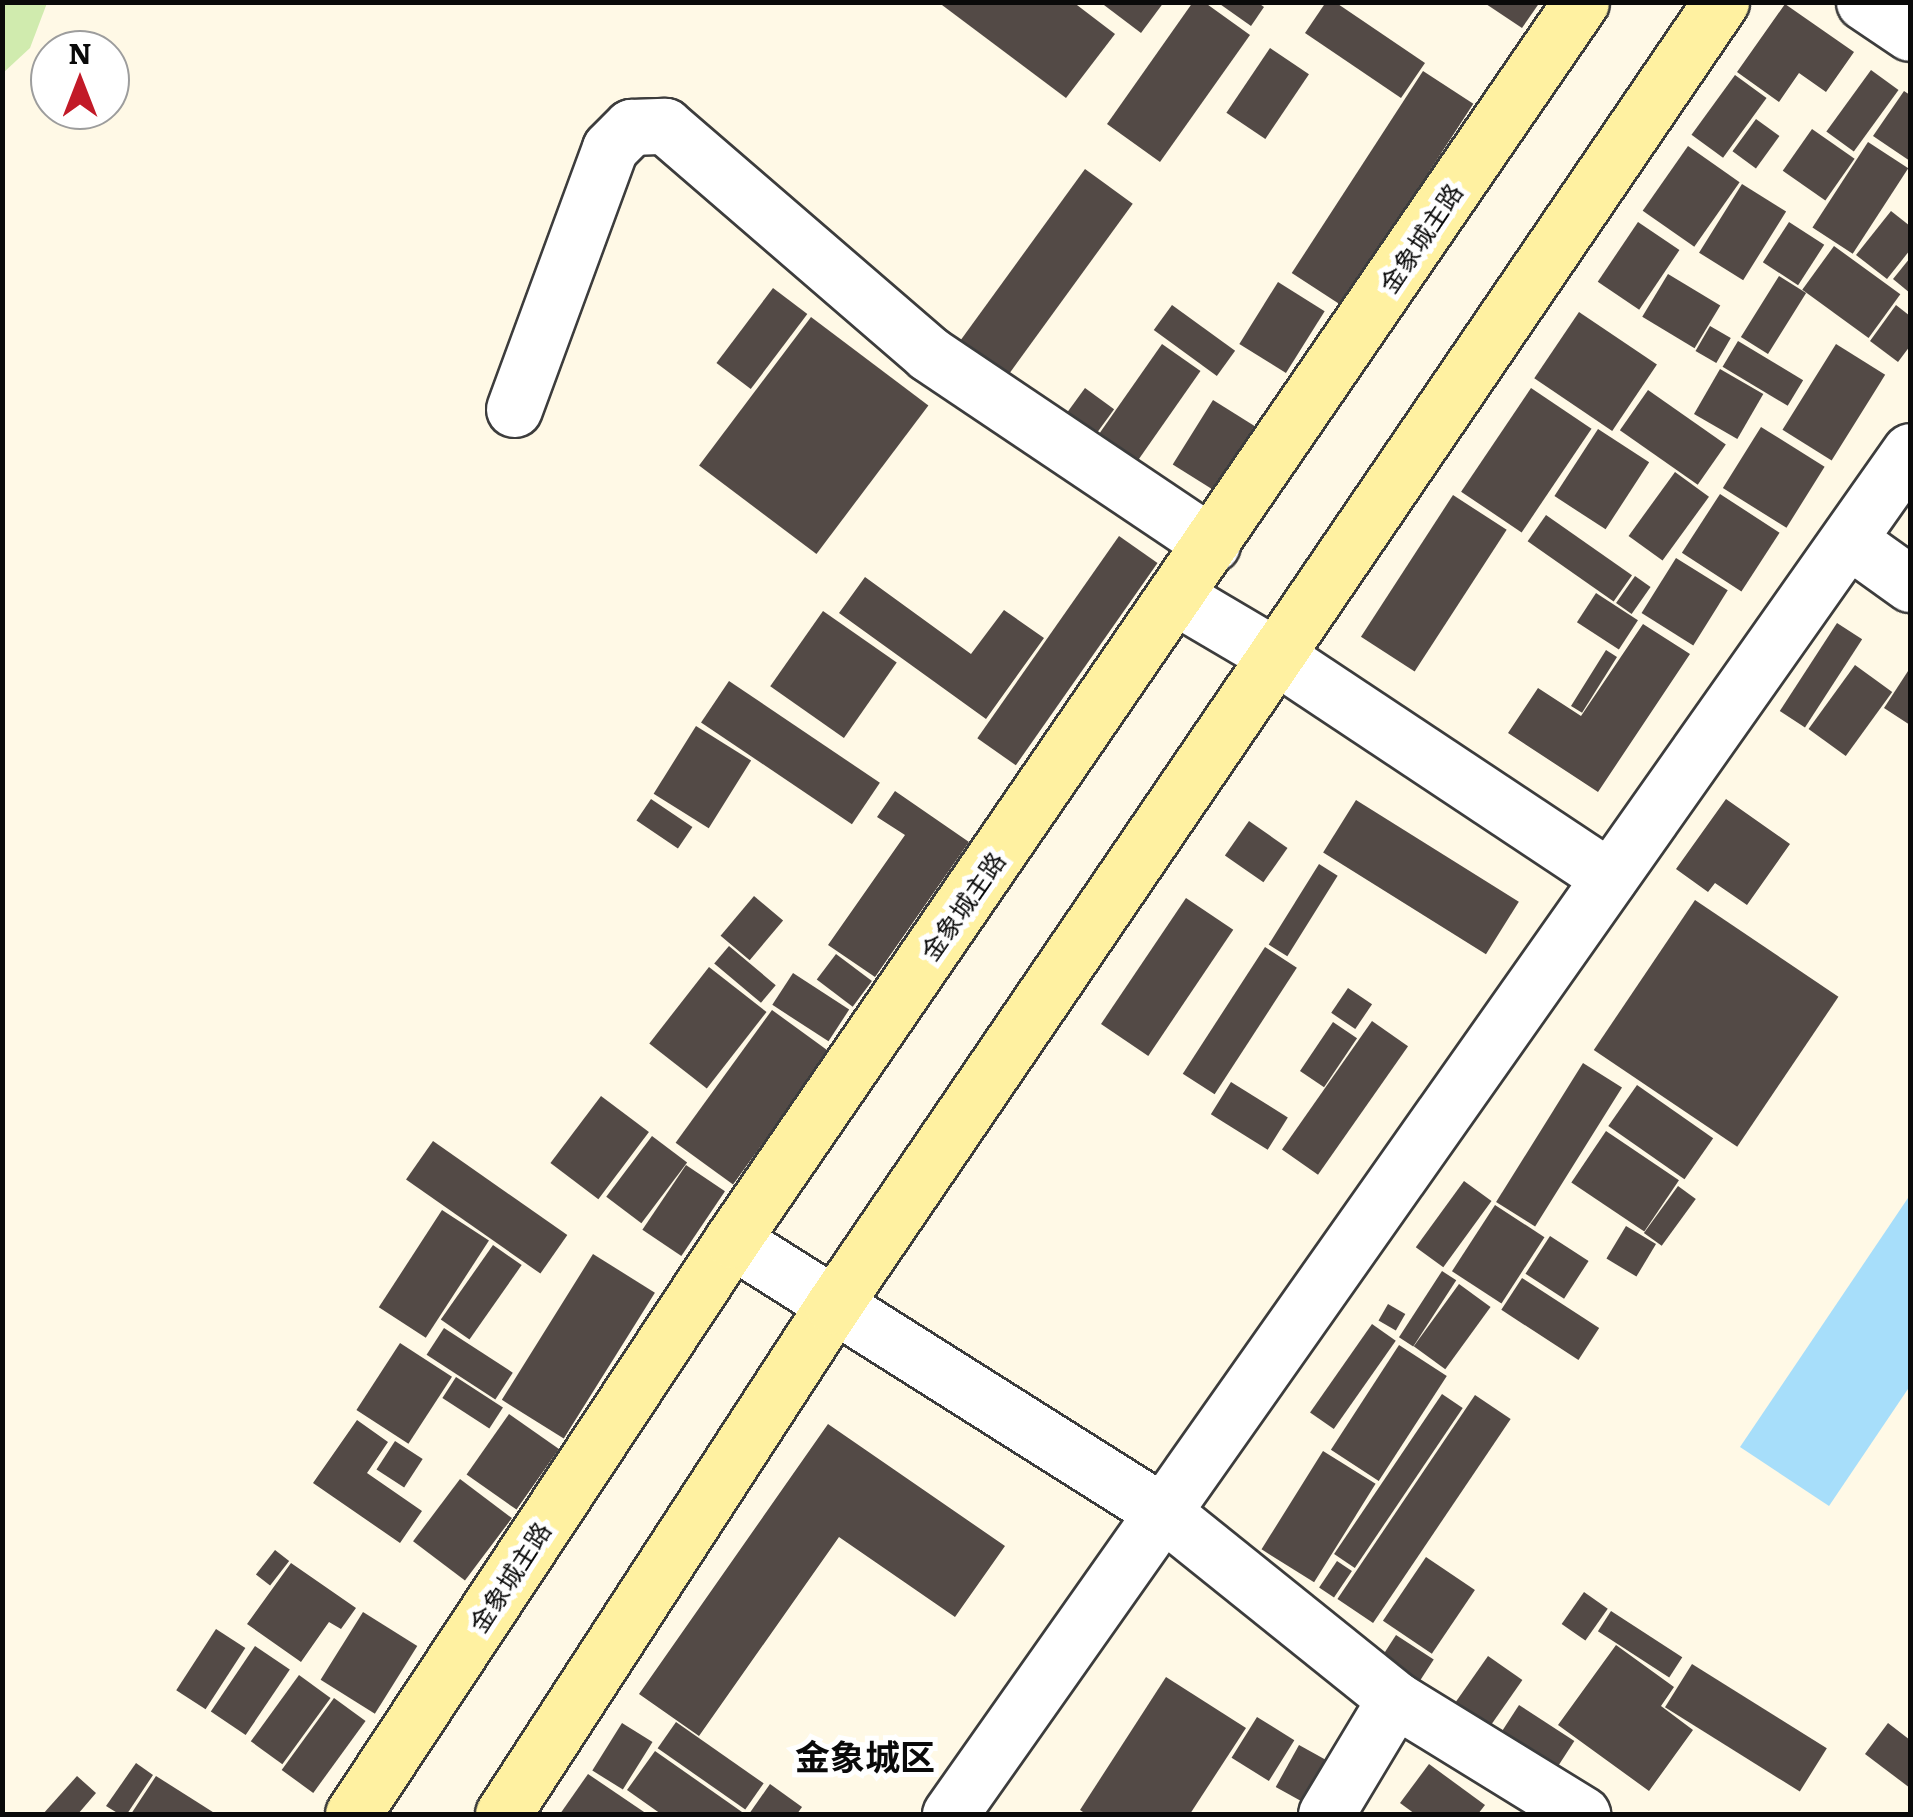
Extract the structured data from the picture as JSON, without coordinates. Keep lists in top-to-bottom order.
{
  "streets": {
    "main road": ["金象城主路"]
  },
  "districts": ["金象城区"],
  "north": "top"
}
